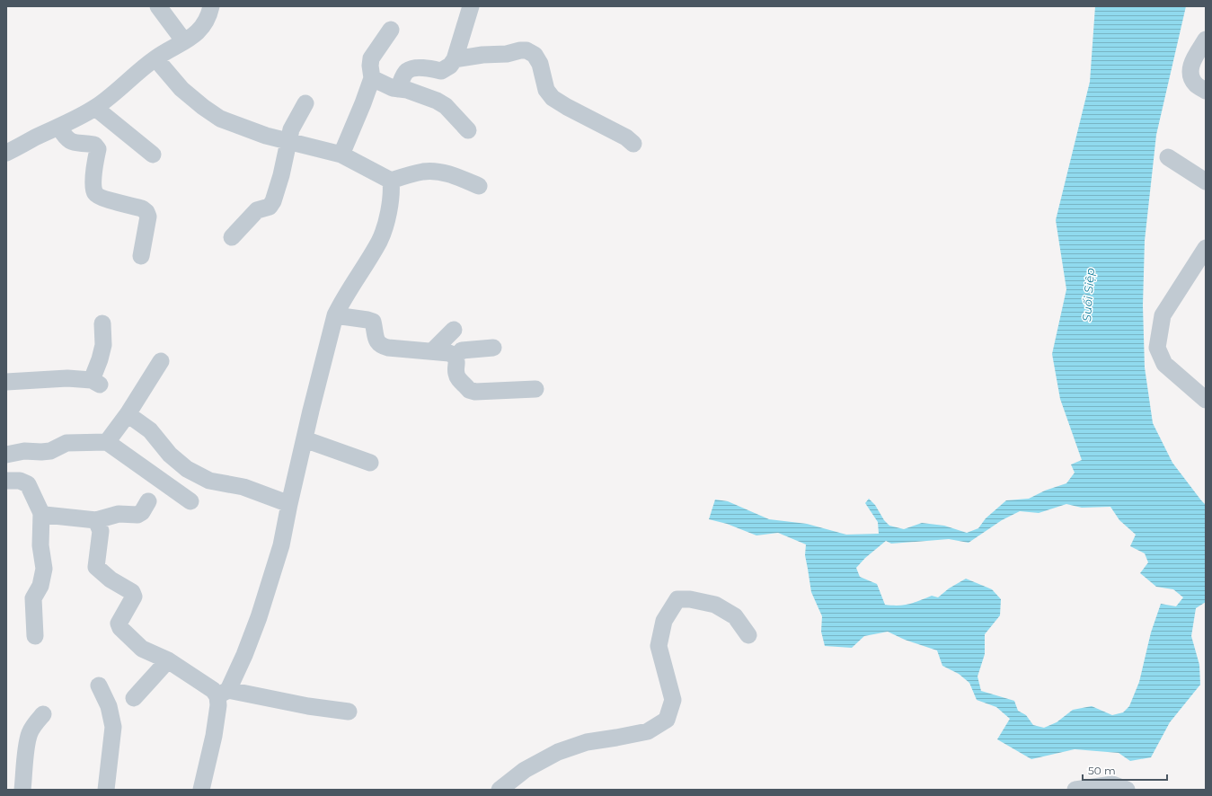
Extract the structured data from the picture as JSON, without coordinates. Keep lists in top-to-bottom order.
{
  "water": ["Suối Siệp"],
  "scale_bar": "50 m"
}
